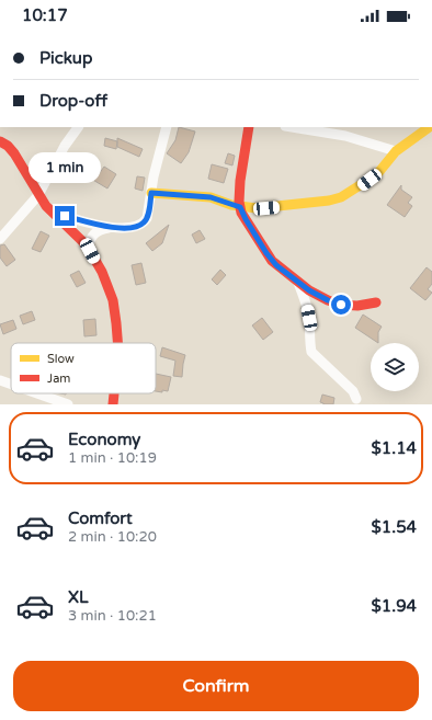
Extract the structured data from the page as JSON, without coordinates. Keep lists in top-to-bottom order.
{
  "legend": ["Slow", "Jam"],
  "page": {
    "status": "10:17",
    "banner": ["Pickup", "Drop-off"],
    "bubble": "1 min",
    "list": [
      {
        "name": "Economy",
        "note": "1 min · 10:19",
        "value": "$1.14"
      },
      {
        "name": "Comfort",
        "note": "2 min · 10:20",
        "value": "$1.54"
      },
      {
        "name": "XL",
        "note": "3 min · 10:21",
        "value": "$1.94"
      }
    ],
    "buttons": "Confirm"
  }
}
